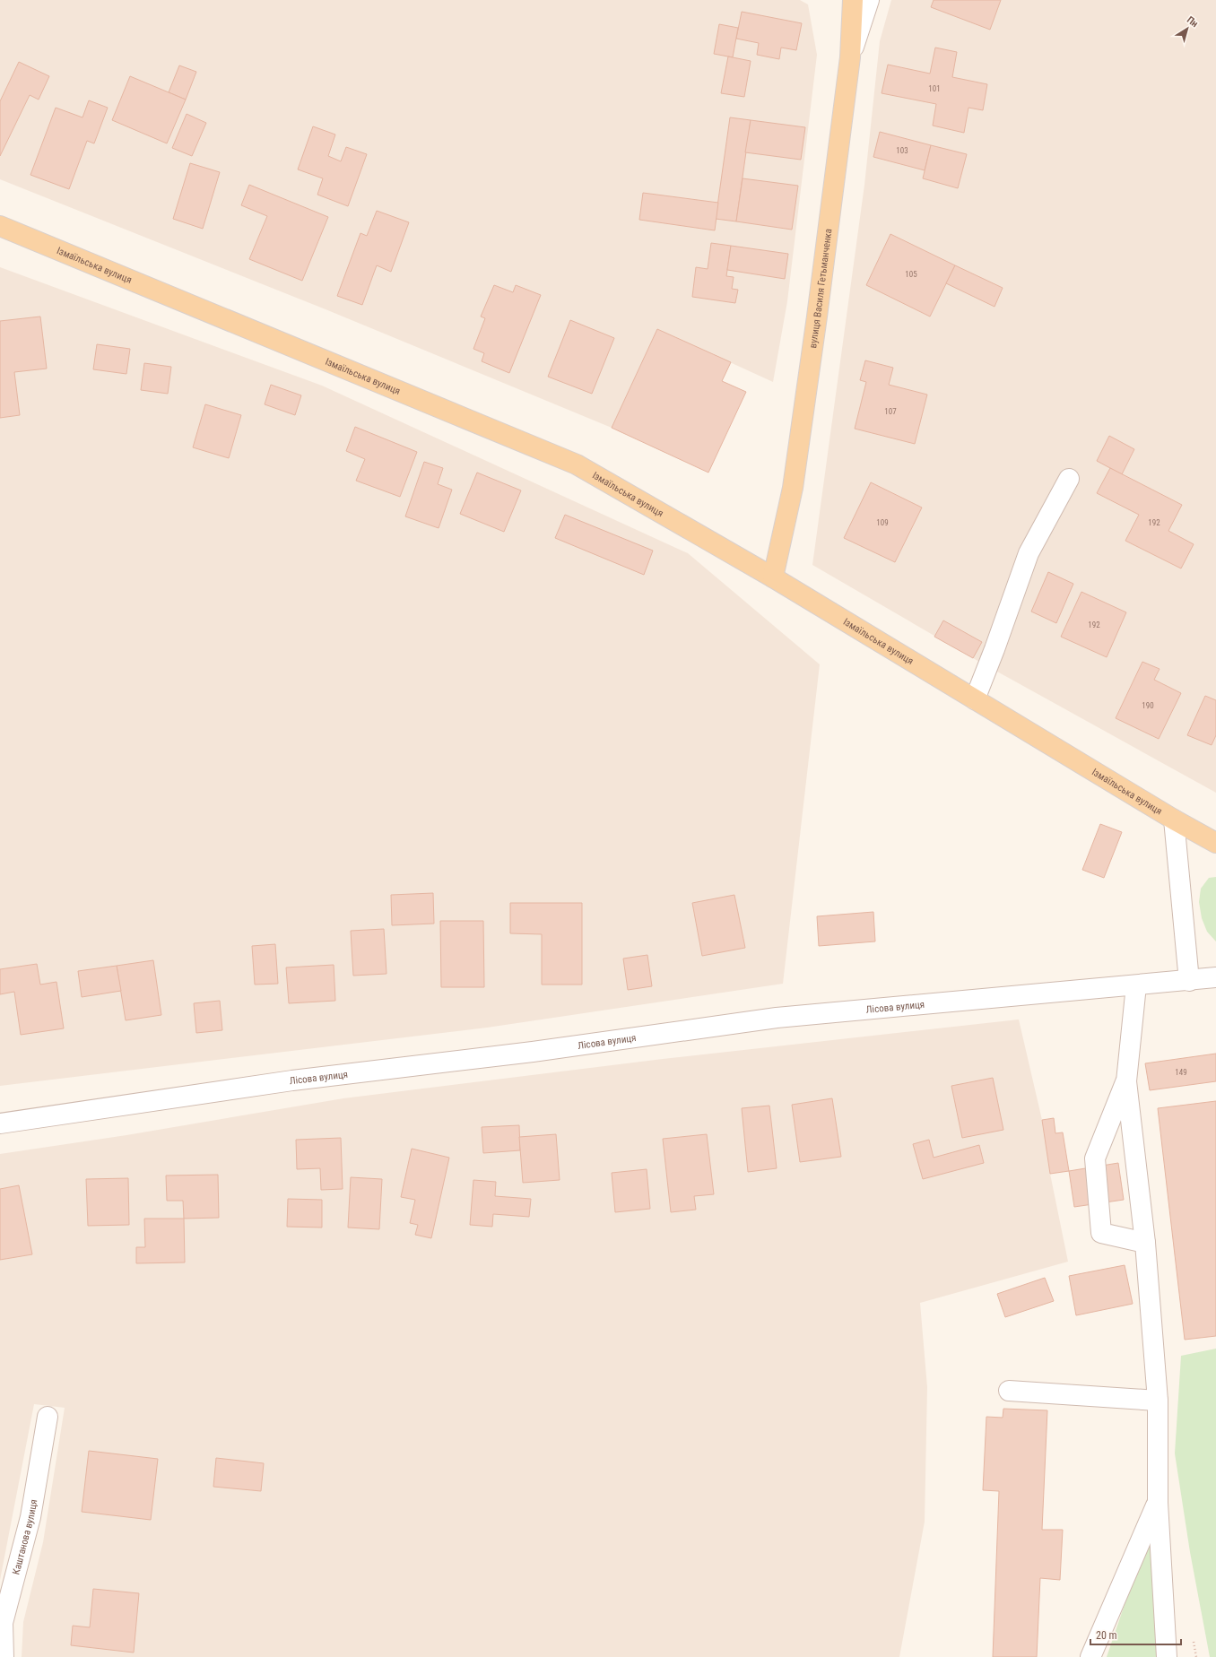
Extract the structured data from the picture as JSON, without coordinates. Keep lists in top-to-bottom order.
{
  "streets": {
    "main road": ["Ізмаїльська вулиця", "вулиця Василя Гетьманченка"],
    "street": ["Лісова вулиця", "Каштанова вулиця"]
  },
  "crossings": [
    ["Ізмаїльська вулиця", "вулиця Василя Гетьманченка"]
  ],
  "house_numbers": [
    "101",
    "103",
    "105",
    "107",
    "109",
    "192",
    "192",
    "190",
    "149"
  ],
  "scale_bar": "20 m",
  "north": "top right"
}
